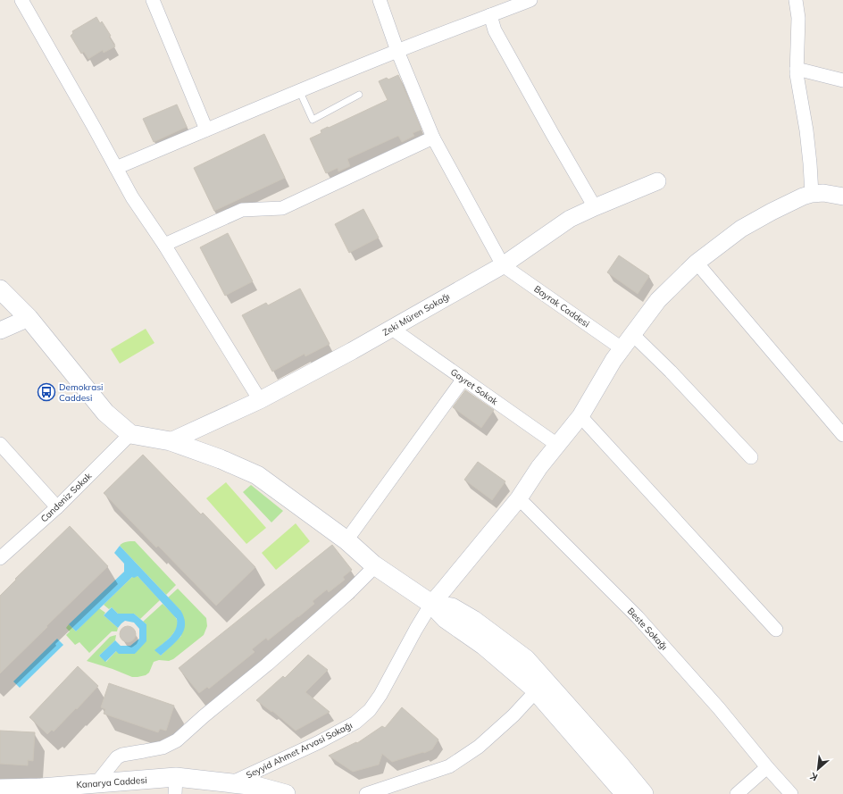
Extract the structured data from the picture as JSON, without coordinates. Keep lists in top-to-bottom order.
{
  "streets": {
    "main road": ["Kanarya Caddesi"],
    "street": [
      "Bayrak Caddesi",
      "Zeki Müren Sokağı",
      "Gayret Sokak",
      "Candeniz Sokak",
      "Beste Sokağı",
      "Seyyid Ahmet Arvasi Sokağı"
    ]
  },
  "crossings": [
    ["Bayrak Caddesi", "Zeki Müren Sokağı"],
    ["Zeki Müren Sokağı", "Gayret Sokak"],
    ["Seyyid Ahmet Arvasi Sokağı", "Kanarya Caddesi"]
  ],
  "places": {
    "bus stop": ["Demokrasi Caddesi"]
  },
  "north": "bottom left"
}
